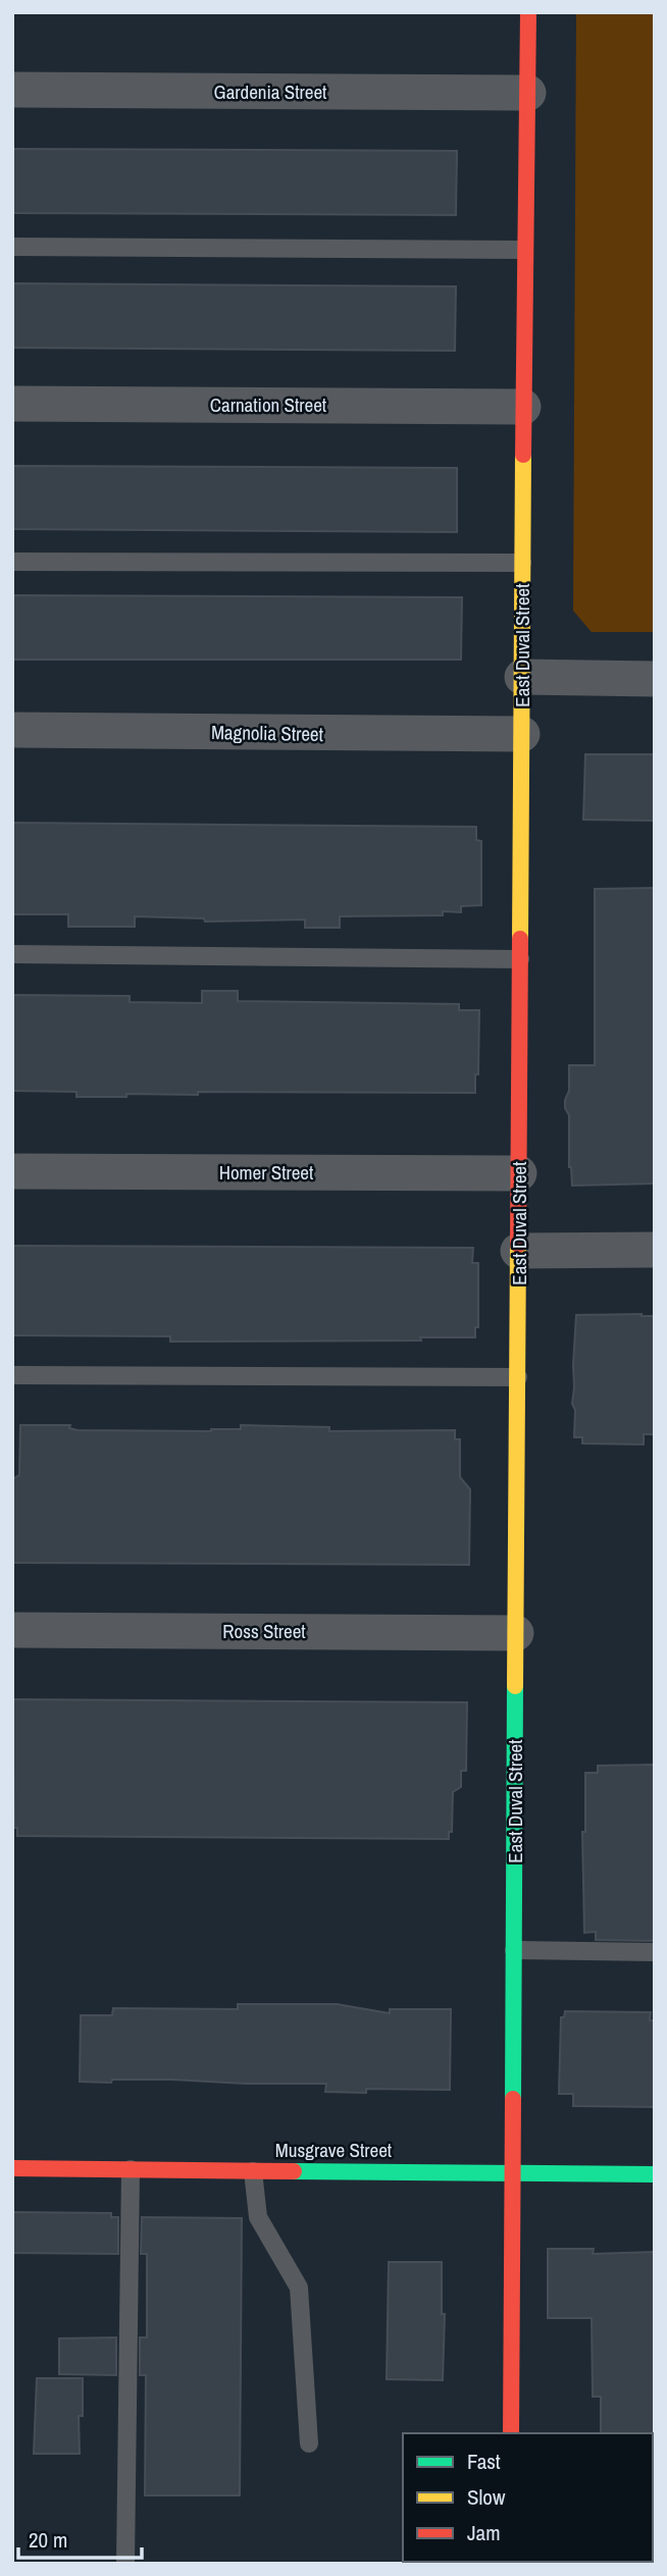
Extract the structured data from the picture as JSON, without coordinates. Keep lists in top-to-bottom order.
{
  "streets": {
    "street": [
      "Gardenia Street",
      "Carnation Street",
      "East Duval Street",
      "Magnolia Street",
      "Homer Street",
      "Ross Street",
      "Musgrave Street"
    ]
  },
  "crossings": [
    ["Gardenia Street", "East Duval Street"],
    ["Carnation Street", "East Duval Street"],
    ["East Duval Street", "Magnolia Street"],
    ["East Duval Street", "Homer Street"],
    ["East Duval Street", "Ross Street"],
    ["East Duval Street", "Musgrave Street"]
  ],
  "legend": ["Fast", "Slow", "Jam"],
  "scale_bar": "20 m"
}
